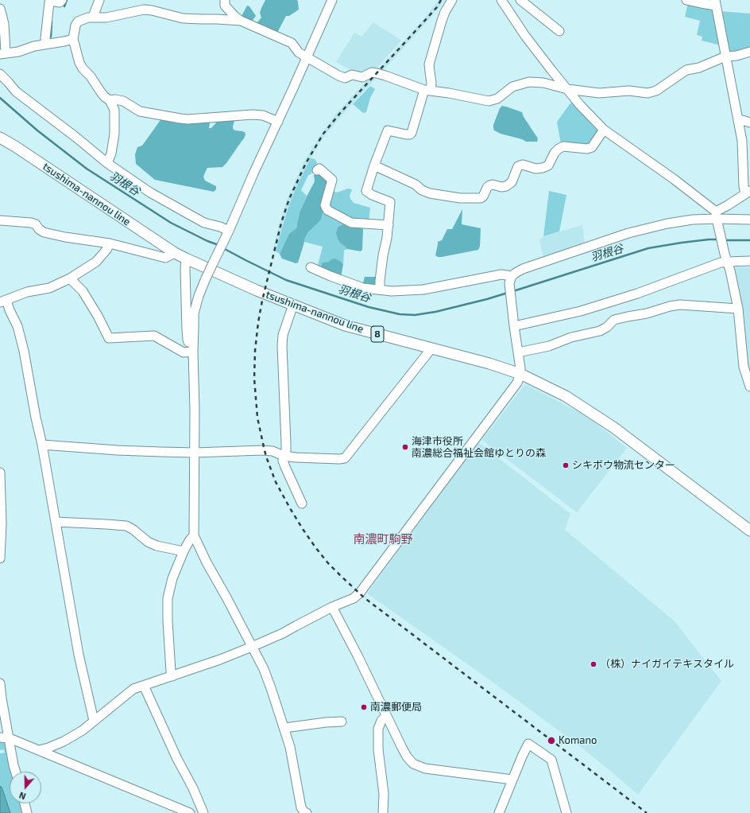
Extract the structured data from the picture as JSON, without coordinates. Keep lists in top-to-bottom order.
{
  "streets": {
    "main road": ["tsushima-nannou line", "8"]
  },
  "districts": ["南濃町駒野"],
  "water": ["羽根谷"],
  "places": [
    "海津市役所 南濃総合福祉会館ゆとりの森",
    "シキボウ物流センター",
    "（株）ナイガイテキスタイル",
    "南濃郵便局",
    "Komano"
  ],
  "north": "bottom"
}
